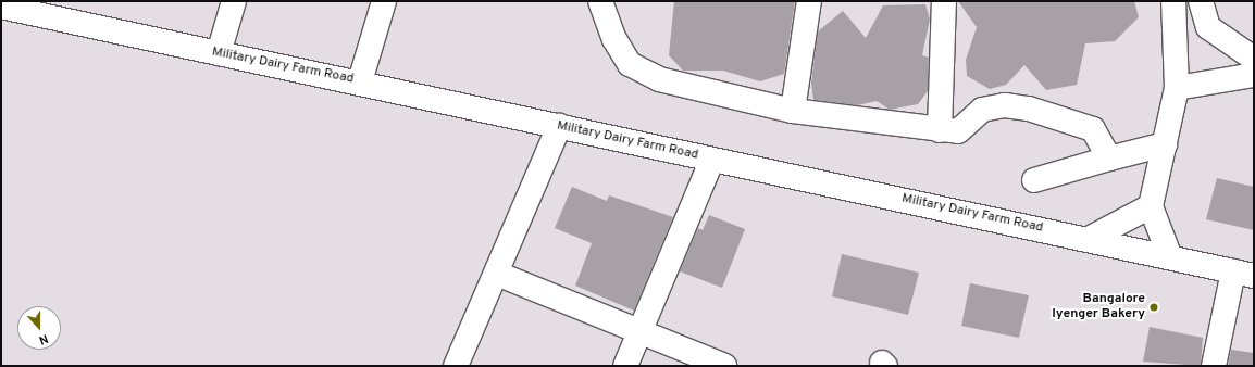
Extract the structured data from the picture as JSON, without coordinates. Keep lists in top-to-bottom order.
{
  "streets": {
    "street": ["Military Dairy Farm Road"]
  },
  "places": ["Bangalore Iyenger Bakery"],
  "north": "bottom"
}
